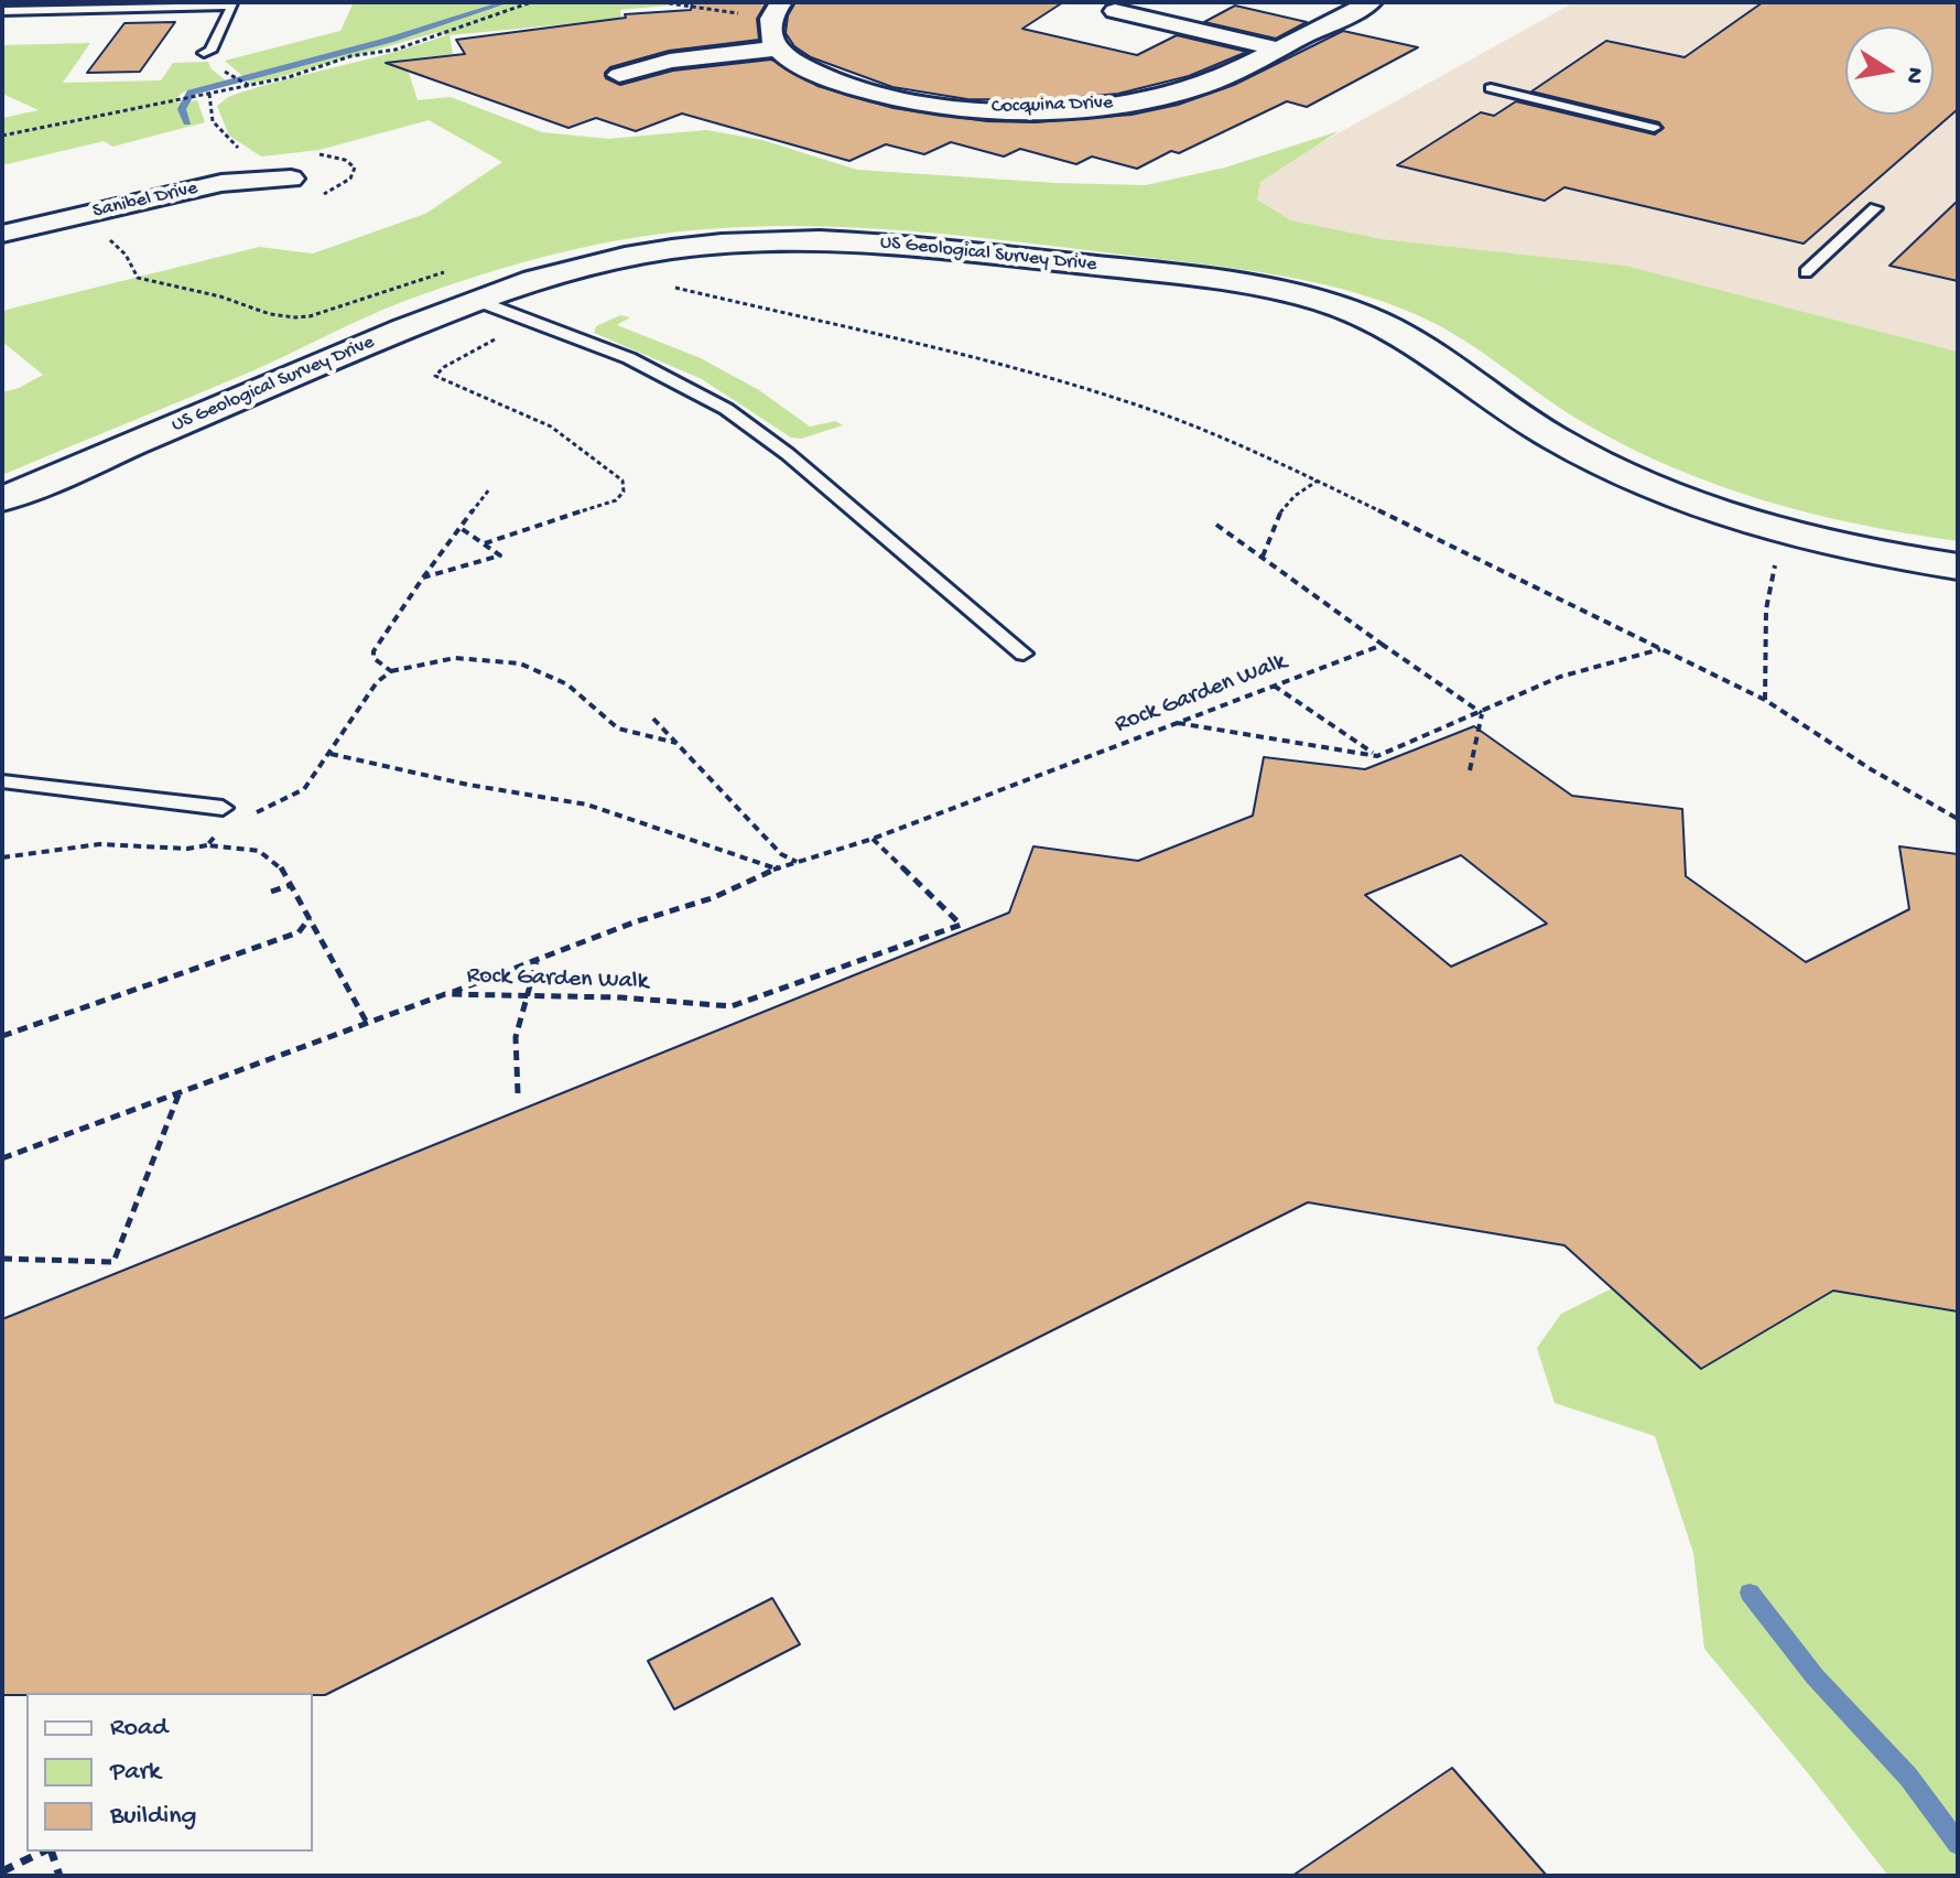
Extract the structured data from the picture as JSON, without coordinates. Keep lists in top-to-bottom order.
{
  "streets": {
    "street": ["Cocquina Drive", "Sanibel Drive", "US Geological Survey Drive"],
    "path": ["Rock Garden Walk"]
  },
  "legend": ["Road", "Park", "Building"],
  "north": "right"
}
